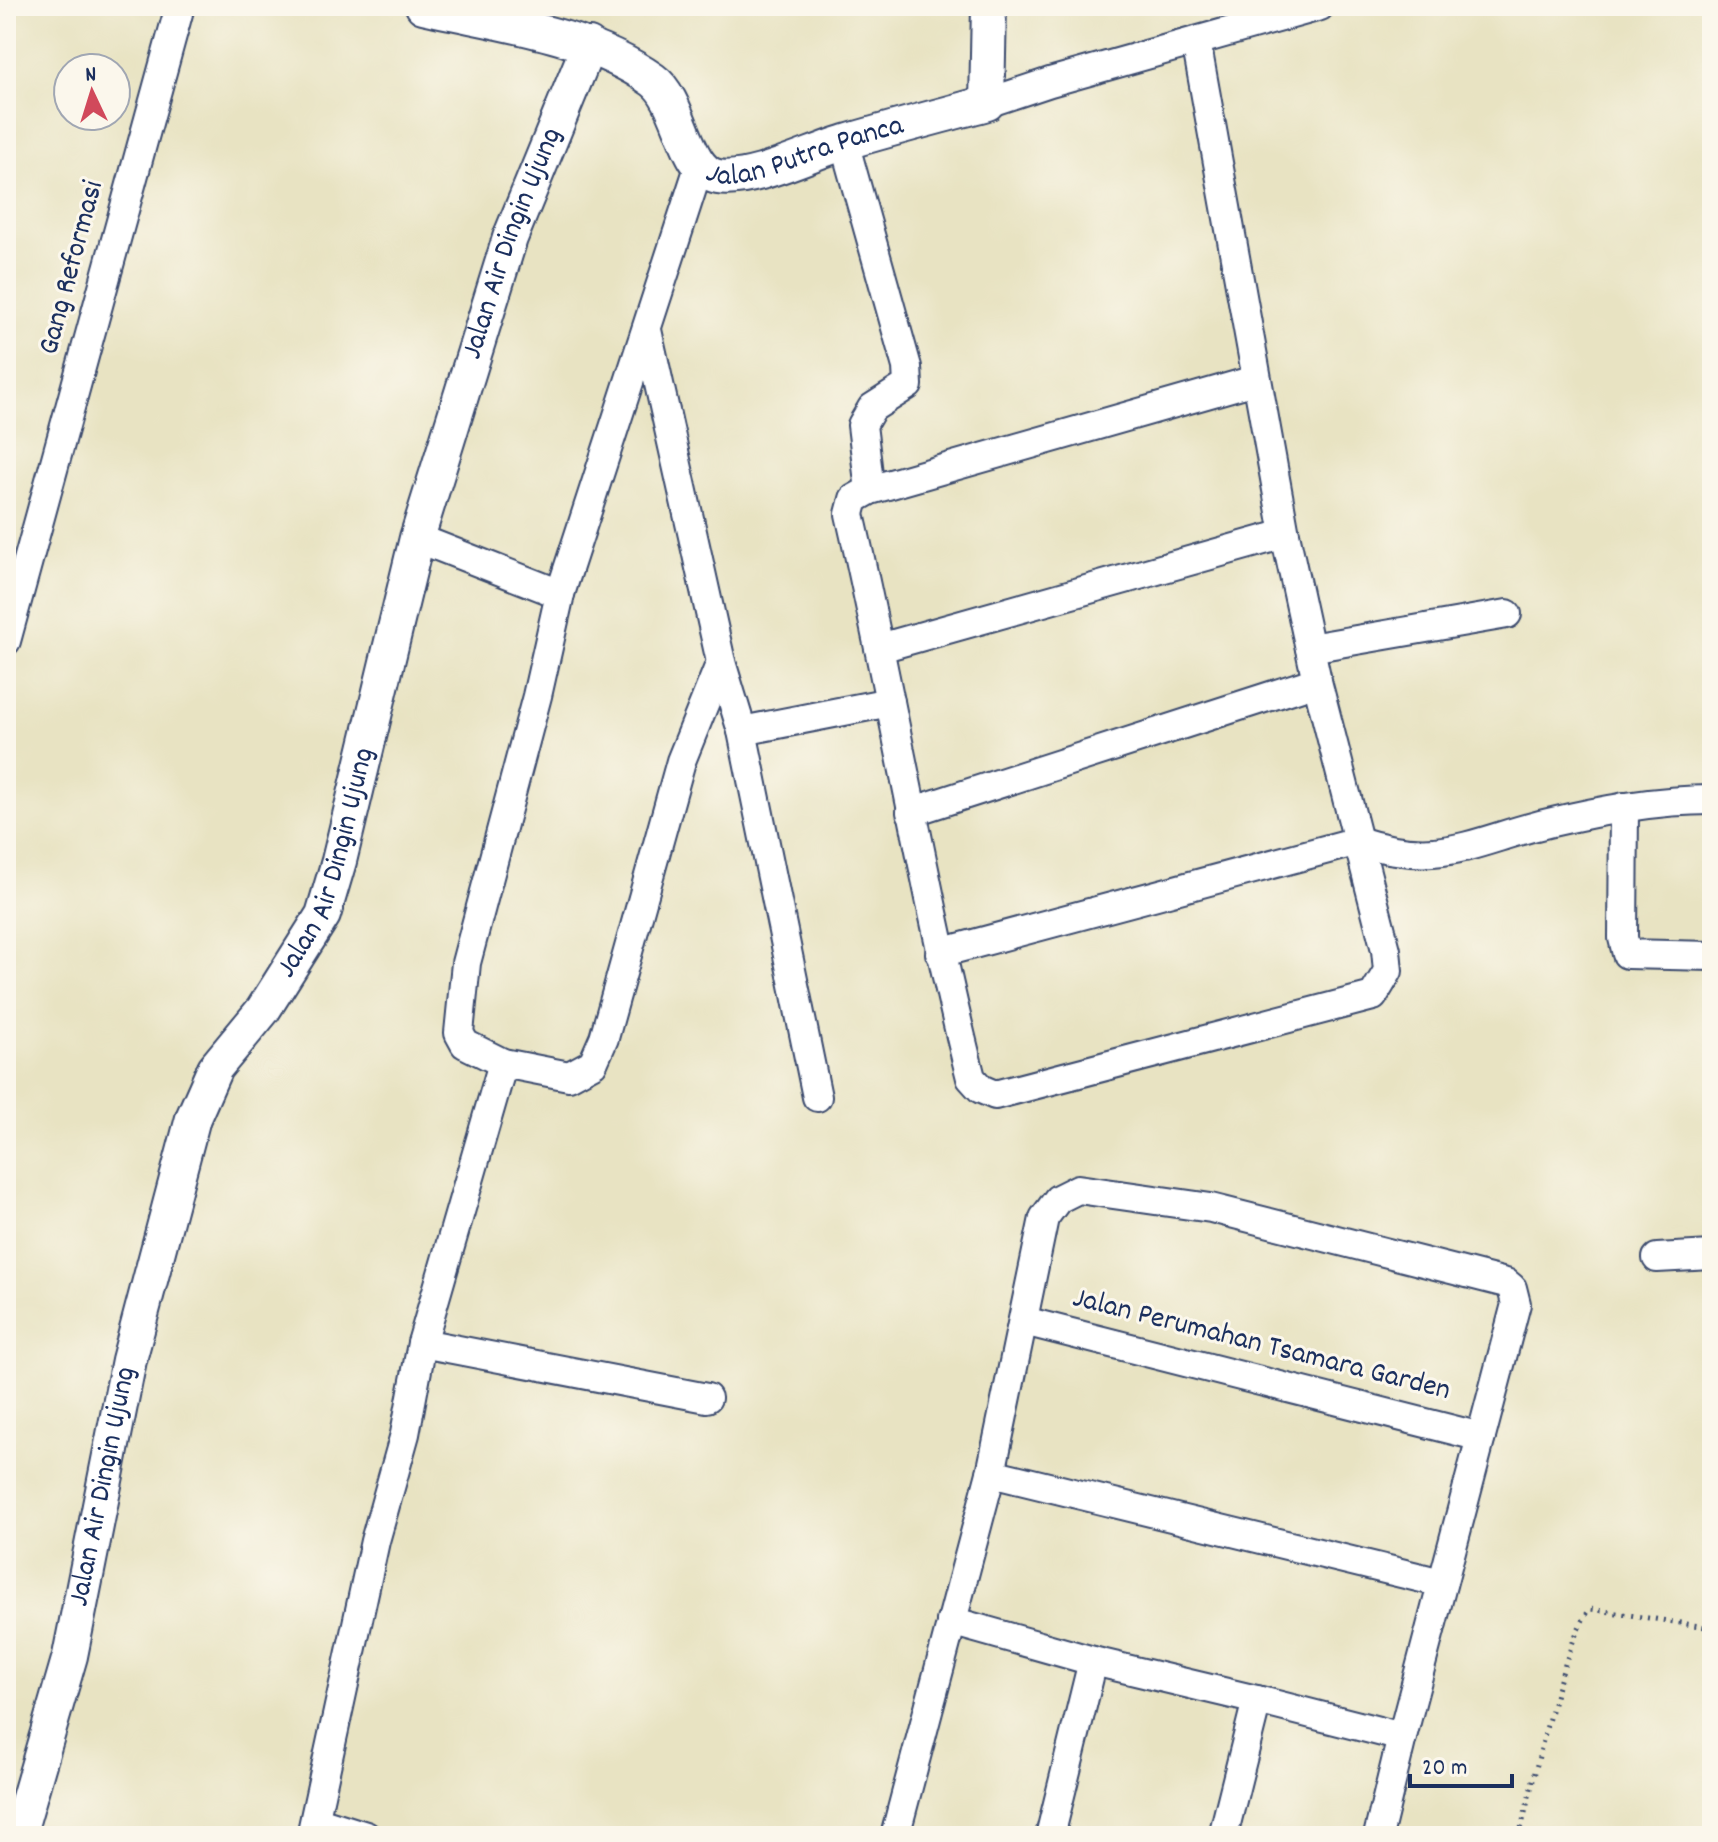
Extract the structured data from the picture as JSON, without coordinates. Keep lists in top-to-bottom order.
{
  "streets": {
    "street": [
      "Jalan Putra Panca",
      "Jalan Air Dingin Ujung",
      "Gang Reformasi",
      "Jalan Perumahan Tsamara Garden"
    ]
  },
  "crossings": [
    ["Jalan Putra Panca", "Jalan Air Dingin Ujung"]
  ],
  "scale_bar": "20 m",
  "north": "top"
}
